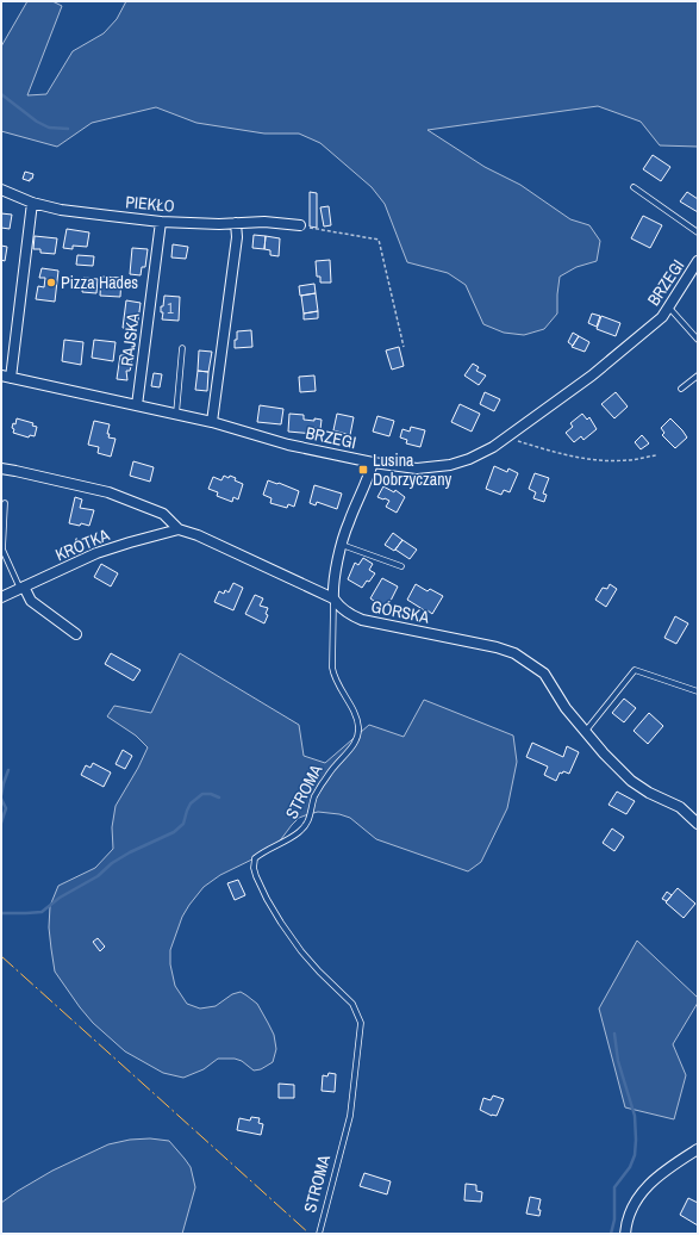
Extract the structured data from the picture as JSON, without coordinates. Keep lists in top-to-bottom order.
{
  "streets": {
    "street": [
      "PIEKŁO",
      "BRZEGI",
      "RAJSKA",
      "KRÓTKA",
      "GÓRSKA",
      "STROMA"
    ]
  },
  "crossings": [
    ["PIEKŁO", "RAJSKA"],
    ["BRZEGI", "RAJSKA"],
    ["BRZEGI", "STROMA"],
    ["KRÓTKA", "GÓRSKA"],
    ["GÓRSKA", "STROMA"]
  ],
  "places": {
    "other": ["Pizza Hades"],
    "transit": ["Lusina Dobrzyczany"]
  },
  "house_numbers": ["1"]
}
